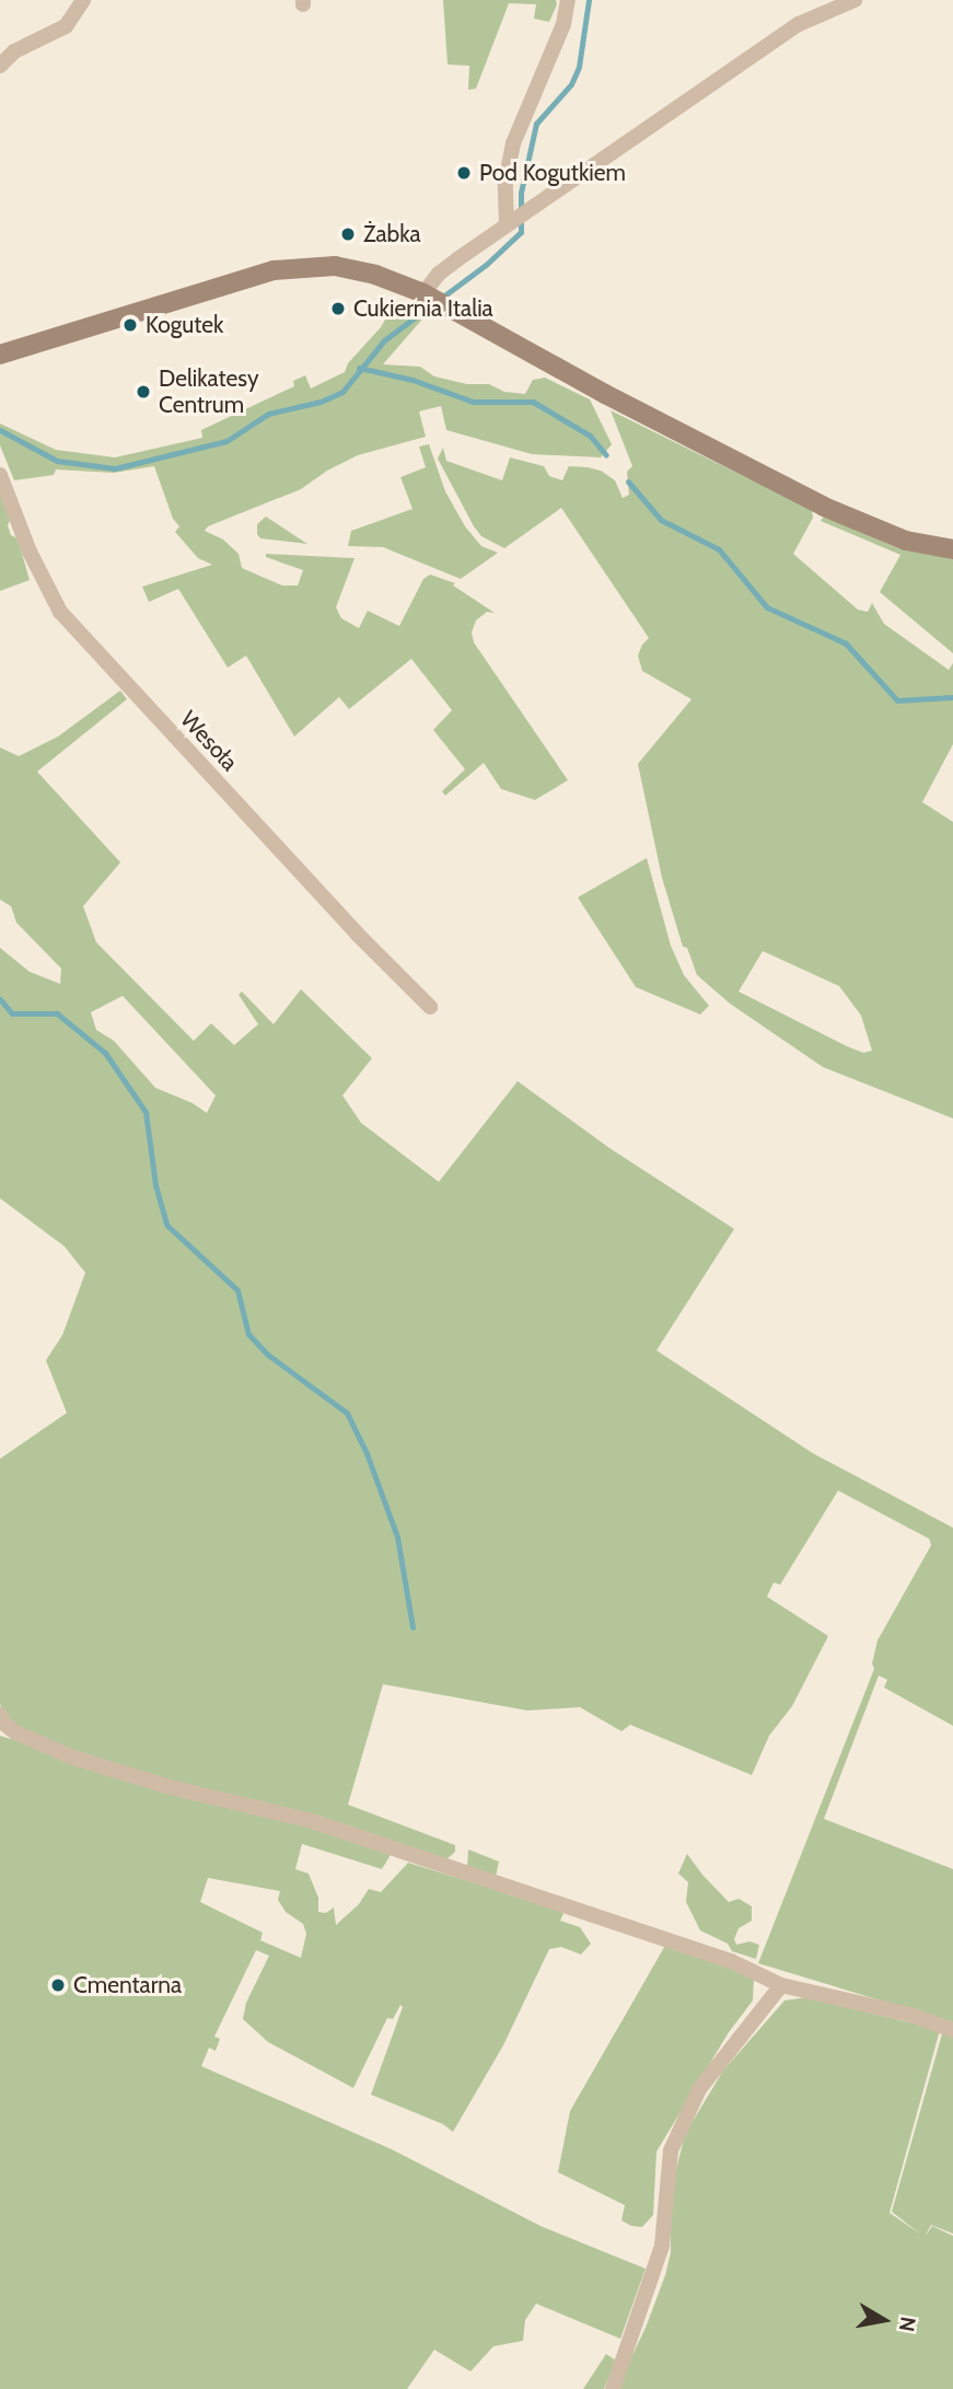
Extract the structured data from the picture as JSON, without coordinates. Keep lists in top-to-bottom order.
{
  "streets": {
    "street": ["Wesoła"]
  },
  "places": [
    "Pod Kogutkiem",
    "Żabka",
    "Cukiernia Italia",
    "Kogutek",
    "Delikatesy Centrum",
    "Cmentarna"
  ],
  "north": "right"
}
